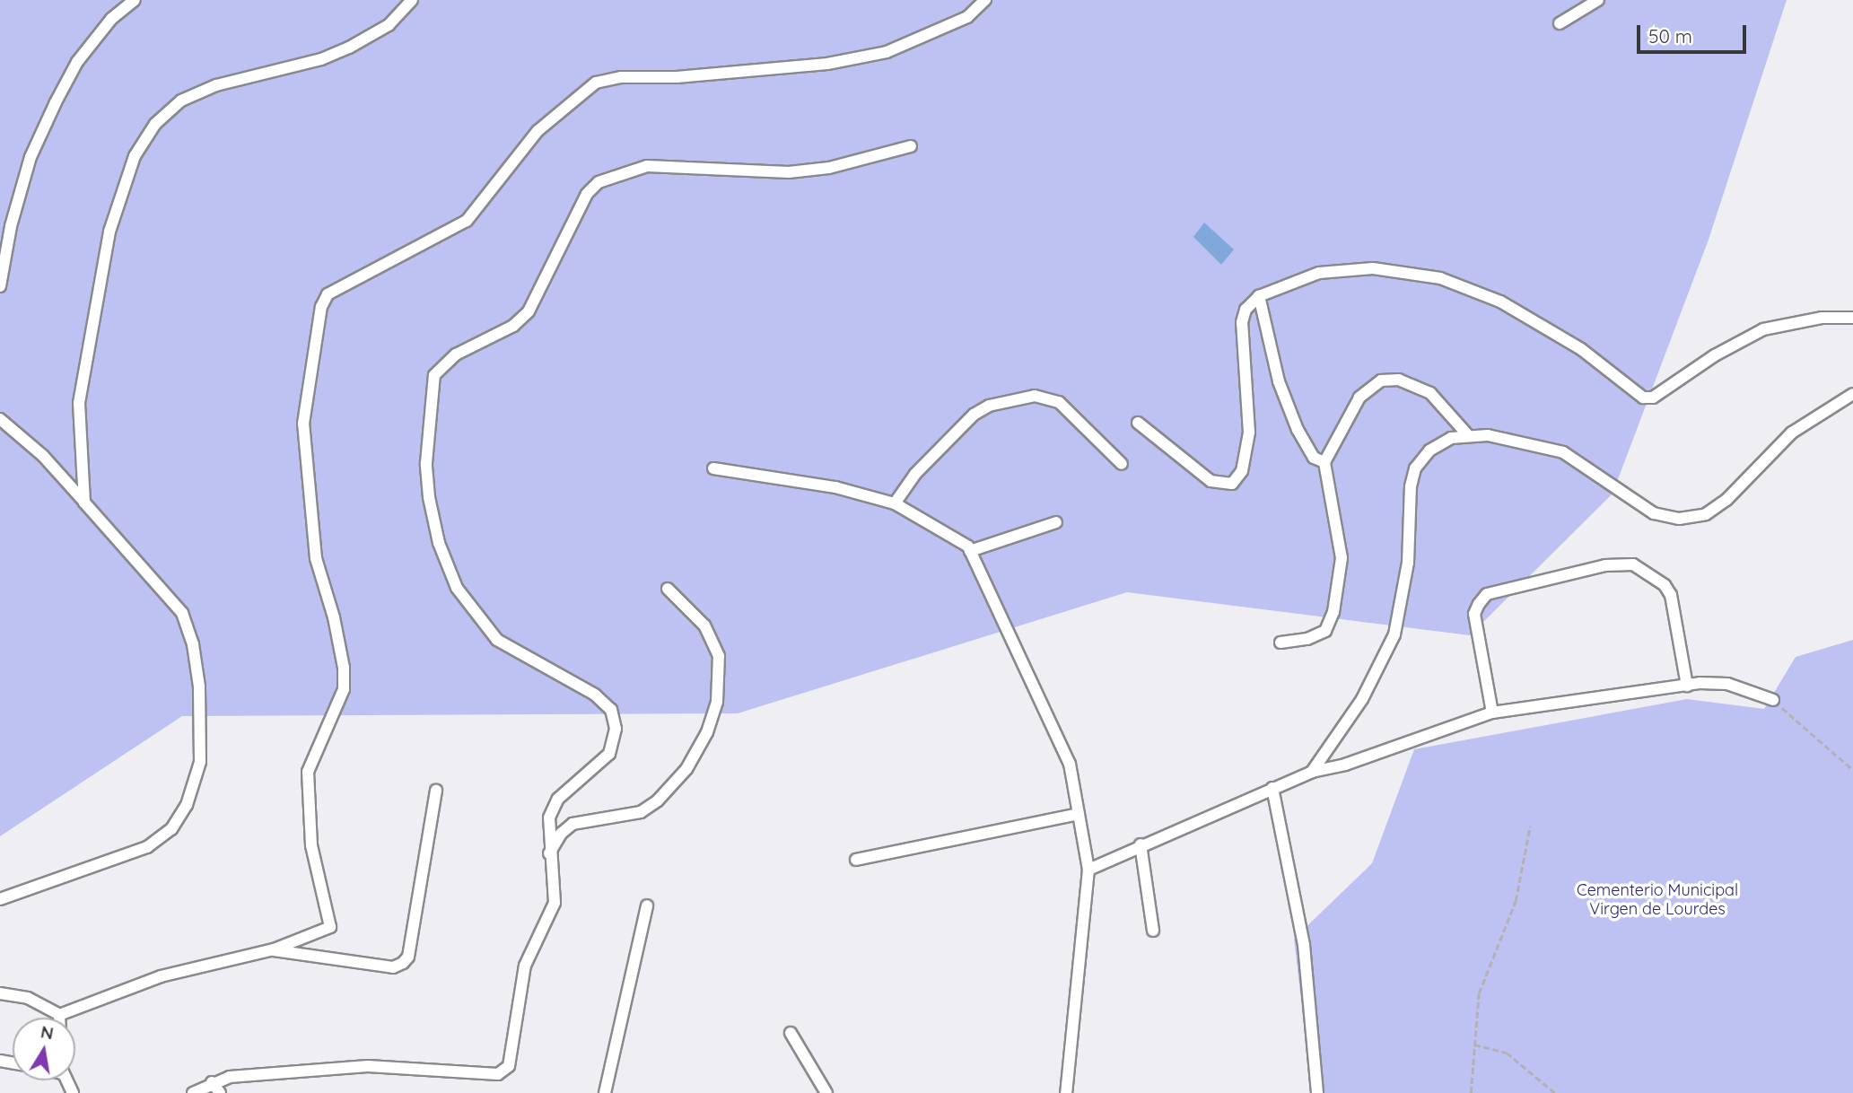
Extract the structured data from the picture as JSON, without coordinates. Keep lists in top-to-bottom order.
{
  "parks": ["Cementerio Municipal Virgen de Lourdes"],
  "scale_bar": "50 m",
  "north": "top"
}
